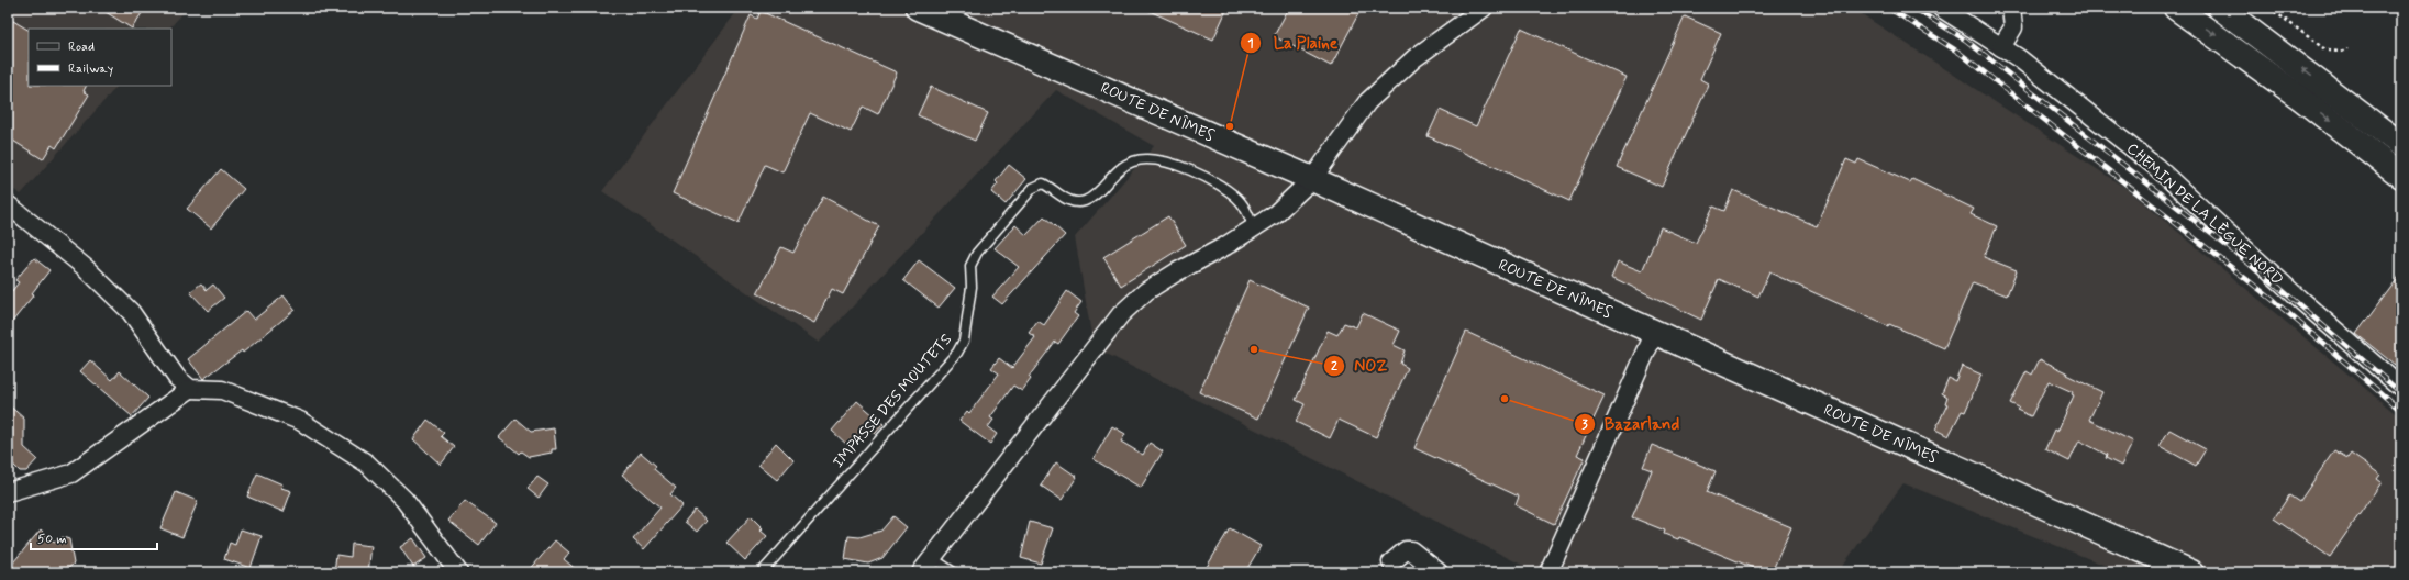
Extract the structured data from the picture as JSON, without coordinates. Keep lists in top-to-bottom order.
{
  "streets": {
    "main road": ["ROUTE DE NÎMES"],
    "street": ["CHEMIN DE LA LÈGUE NORD"],
    "lane": ["IMPASSE DES MOUTETS"]
  },
  "places": ["La Plaine", "NOZ", "Bazarland"],
  "legend": ["Road", "Railway"],
  "scale_bar": "50 m"
}
